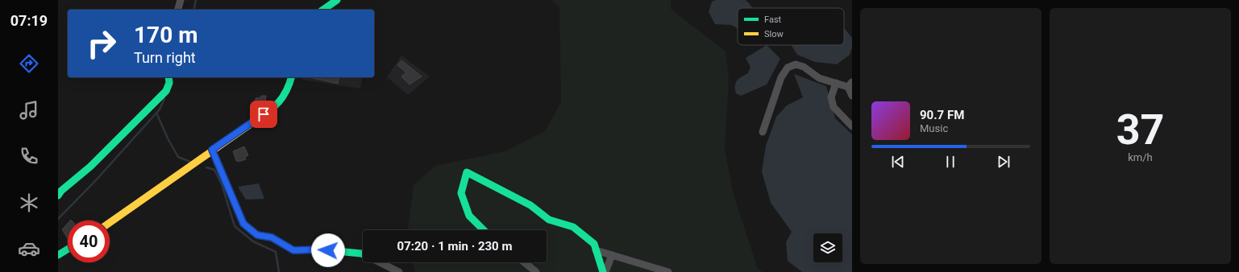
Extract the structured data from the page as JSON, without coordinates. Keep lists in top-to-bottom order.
{
  "legend": ["Fast", "Slow"],
  "page": {
    "tabs": "07:19",
    "tile": ["37", "km/h"],
    "turn": ["170 m", "Turn right"],
    "song": ["90.7 FM", "Music"],
    "limit": "40",
    "trip": "07:20 · 1 min · 230 m"
  }
}
